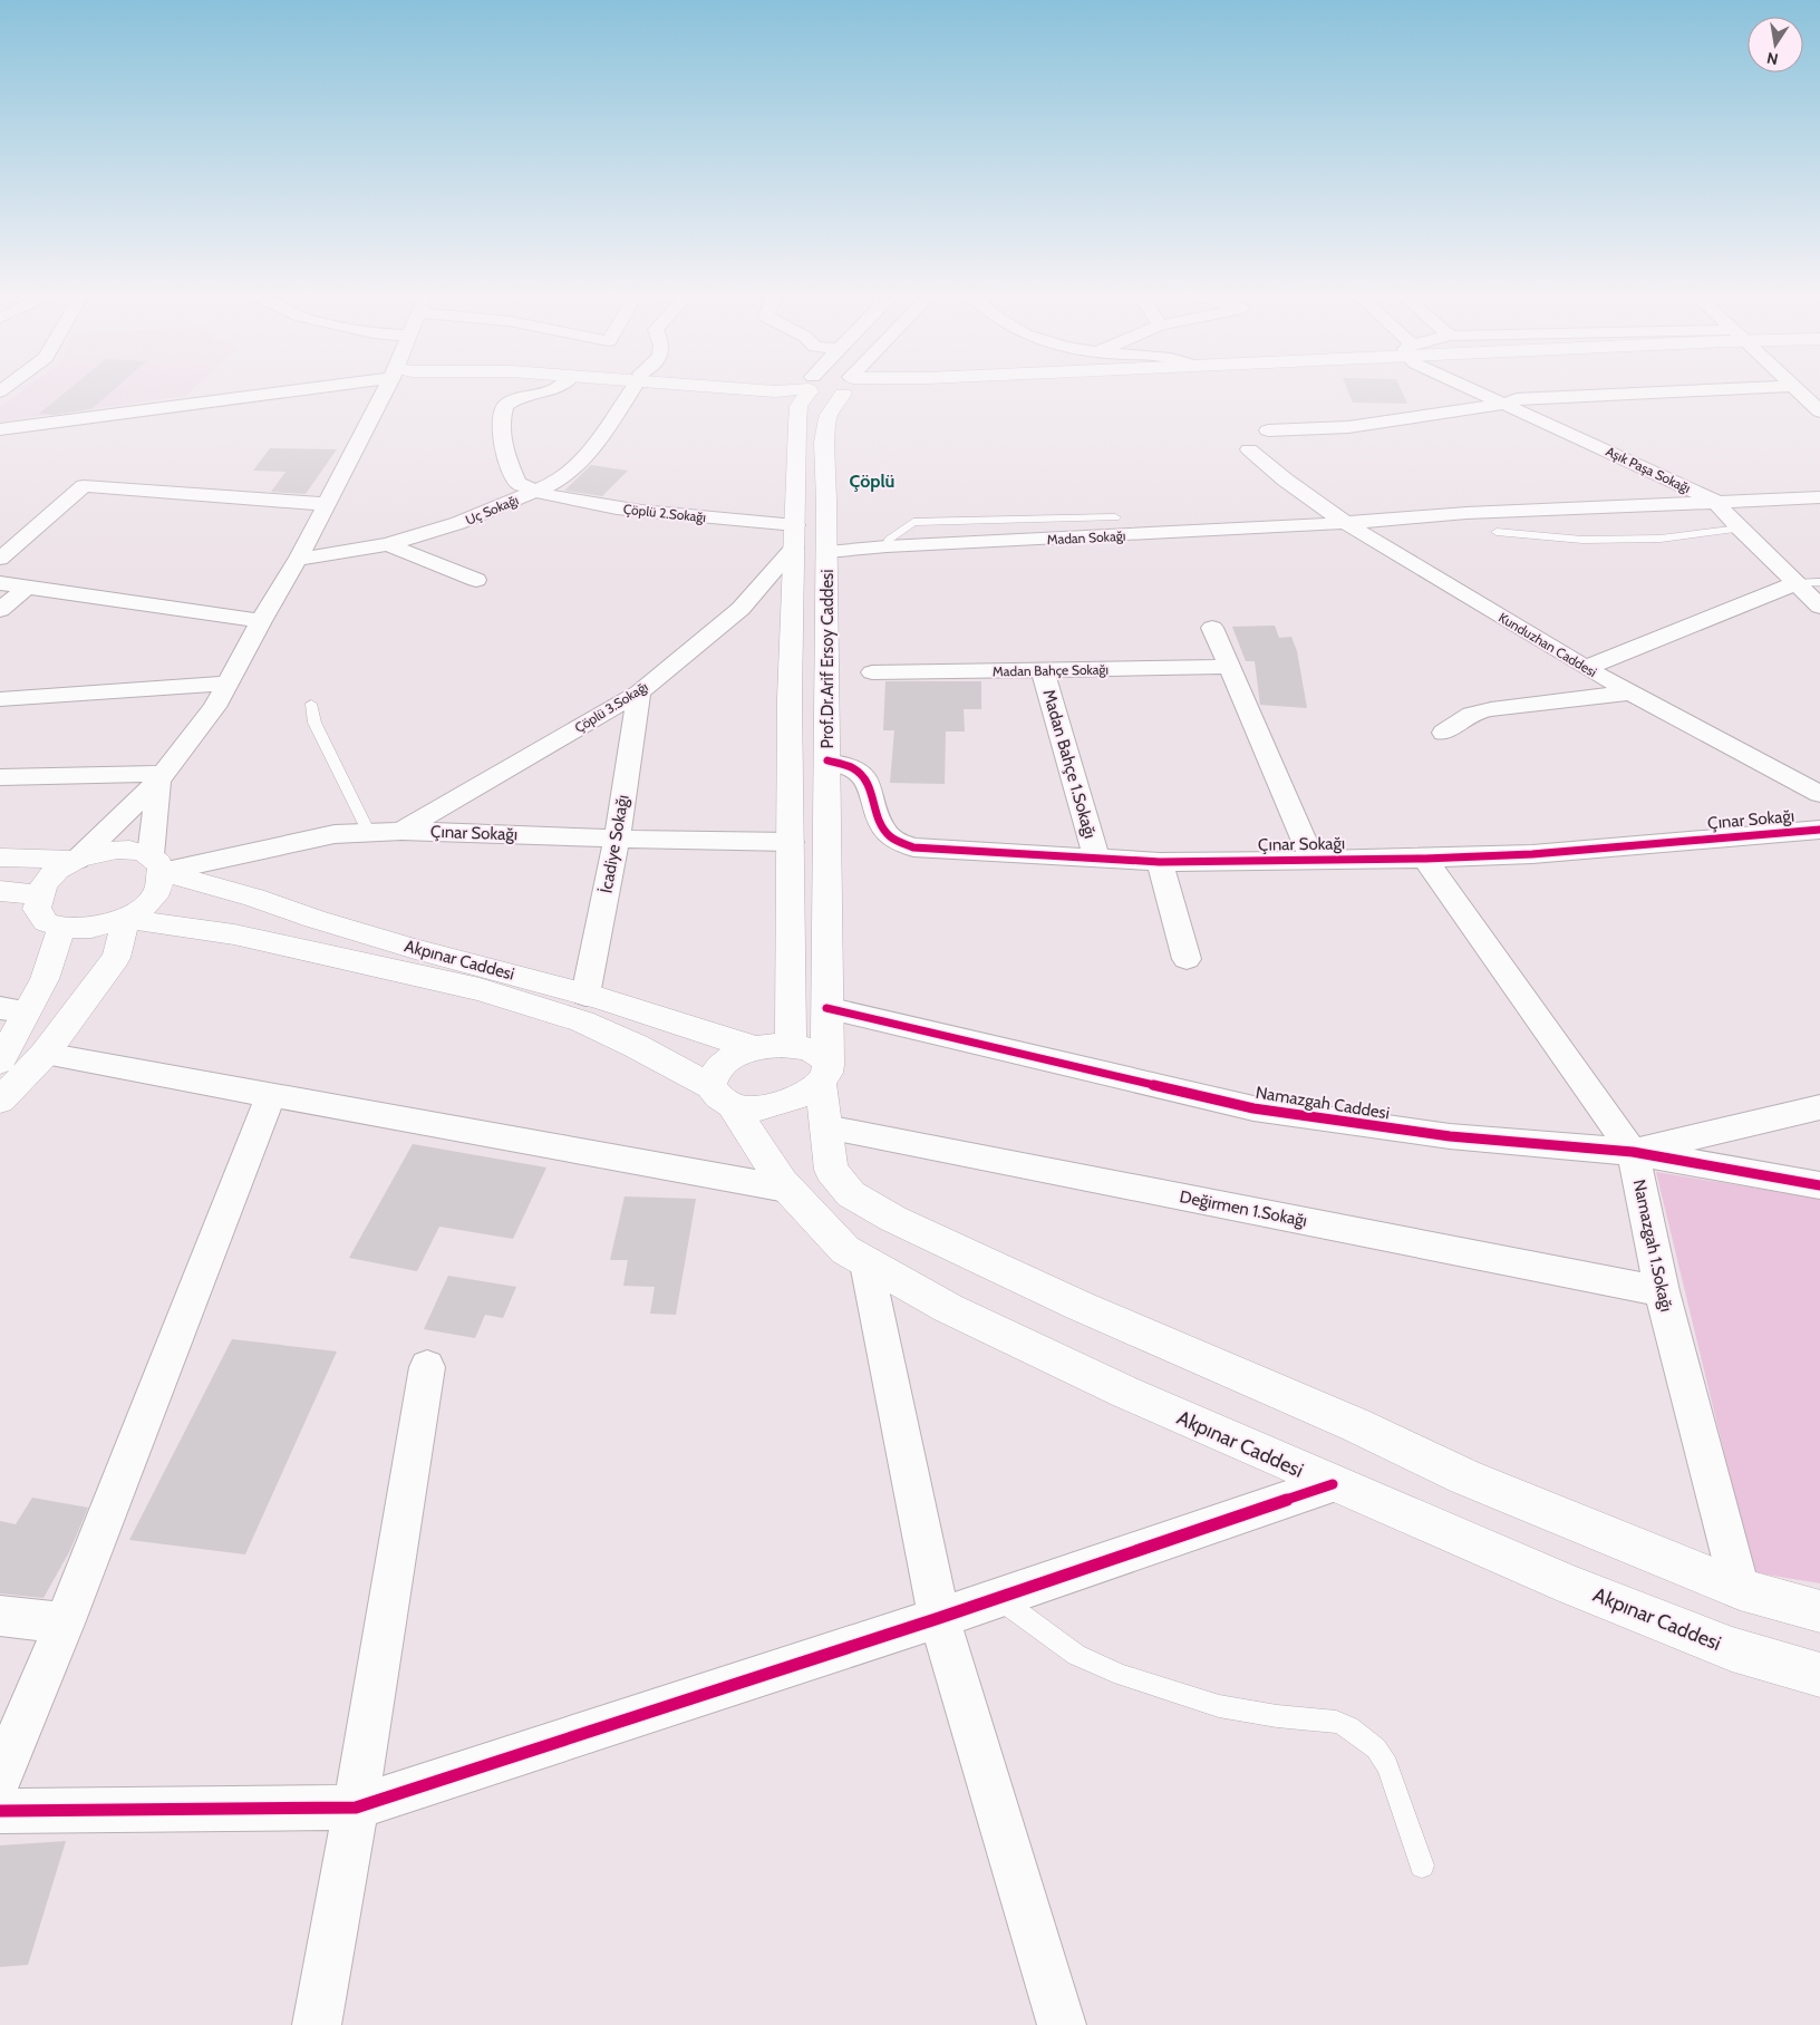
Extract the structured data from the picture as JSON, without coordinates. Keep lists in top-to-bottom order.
{
  "streets": {
    "street": [
      "Aşık Paşa Sokağı",
      "Uç Sokağı",
      "Çöplü 2.Sokağı",
      "Madan Sokağı",
      "Kunduzhan Caddesi",
      "Prof.Dr.Arif Ersoy Caddesi",
      "Madan Bahçe Sokağı",
      "Çöplü 3.Sokağı",
      "Madan Bahçe 1.Sokağı",
      "Çınar Sokağı",
      "İcadiye Sokağı",
      "Akpınar Caddesi",
      "Namazgah Caddesi",
      "Değirmen 1.Sokağı",
      "Namazgah 1.Sokağı"
    ]
  },
  "crossings": [
    ["Aşık Paşa Sokağı", "Madan Sokağı"],
    ["Uç Sokağı", "Çöplü 2.Sokağı"],
    ["Çöplü 2.Sokağı", "Prof.Dr.Arif Ersoy Caddesi"],
    ["Çöplü 2.Sokağı", "Çöplü 3.Sokağı"],
    ["Madan Sokağı", "Kunduzhan Caddesi"],
    ["Madan Sokağı", "Prof.Dr.Arif Ersoy Caddesi"],
    ["Prof.Dr.Arif Ersoy Caddesi", "Çöplü 3.Sokağı"],
    ["Prof.Dr.Arif Ersoy Caddesi", "Çınar Sokağı"],
    ["Prof.Dr.Arif Ersoy Caddesi", "Namazgah Caddesi"],
    ["Madan Bahçe Sokağı", "Madan Bahçe 1.Sokağı"],
    ["Çöplü 3.Sokağı", "Çınar Sokağı"],
    ["Çöplü 3.Sokağı", "İcadiye Sokağı"],
    ["Madan Bahçe 1.Sokağı", "Çınar Sokağı"],
    ["Çınar Sokağı", "İcadiye Sokağı"],
    ["Çınar Sokağı", "Akpınar Caddesi"],
    ["Çınar Sokağı", "Namazgah 1.Sokağı"],
    ["İcadiye Sokağı", "Akpınar Caddesi"],
    ["Namazgah Caddesi", "Namazgah 1.Sokağı"],
    ["Değirmen 1.Sokağı", "Namazgah 1.Sokağı"]
  ],
  "districts": ["Çöplü"],
  "north": "bottom"
}
